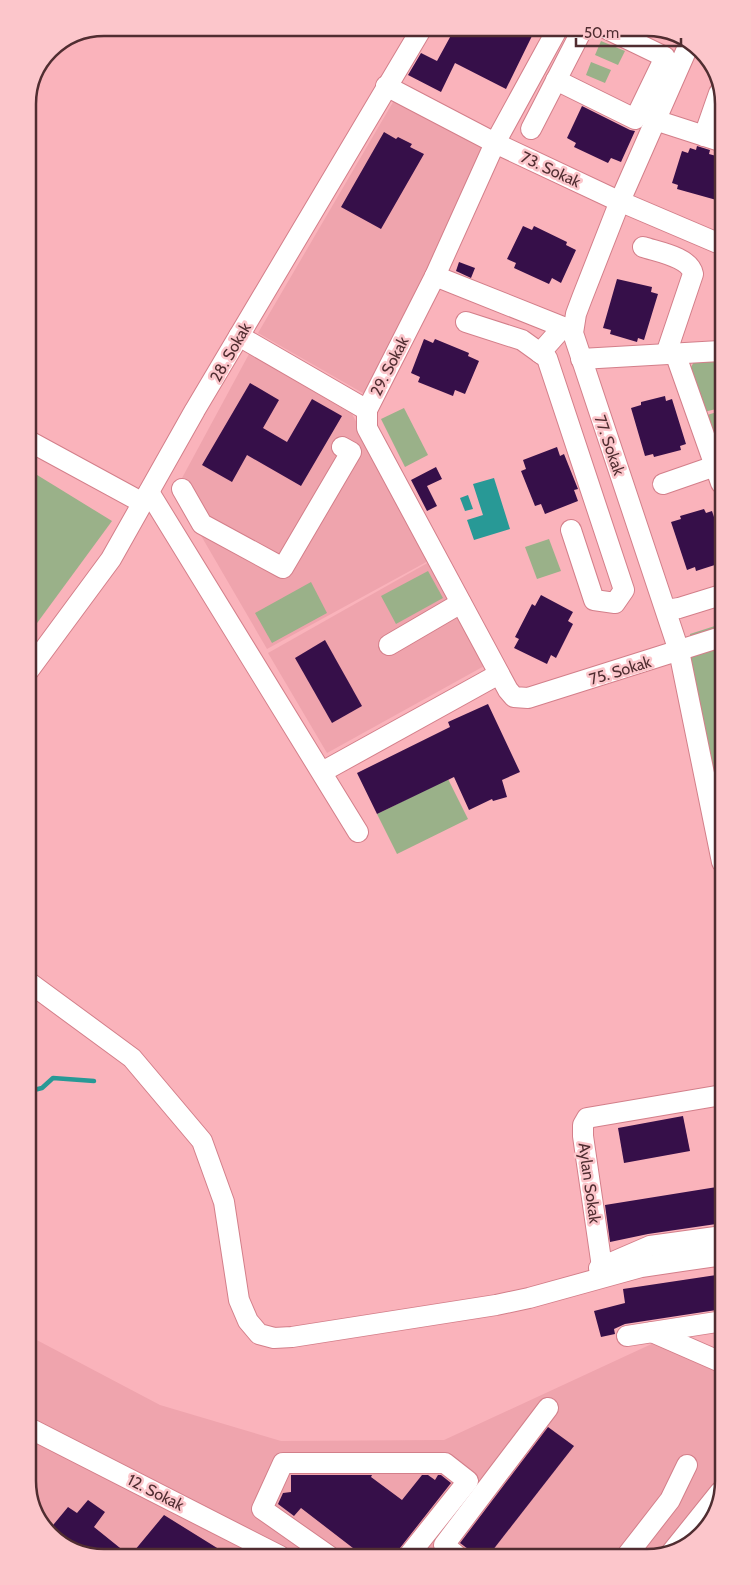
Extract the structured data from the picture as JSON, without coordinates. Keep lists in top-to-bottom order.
{
  "streets": {
    "street": [
      "73. Sokak",
      "28. Sokak",
      "29. Sokak",
      "77. Sokak",
      "75. Sokak",
      "Aylan Sokak",
      "12. Sokak"
    ]
  },
  "crossings": [
    ["73. Sokak", "28. Sokak"],
    ["73. Sokak", "29. Sokak"],
    ["73. Sokak", "77. Sokak"],
    ["29. Sokak", "75. Sokak"],
    ["77. Sokak", "75. Sokak"]
  ],
  "scale_bar": "50 m"
}
